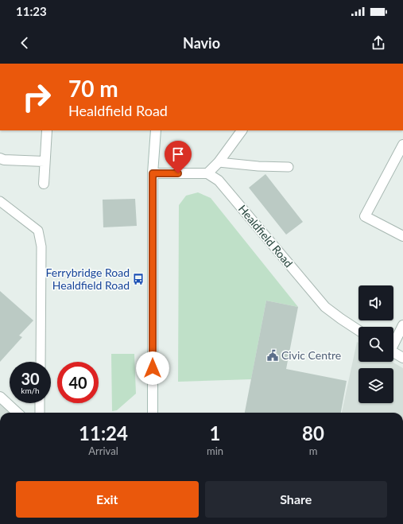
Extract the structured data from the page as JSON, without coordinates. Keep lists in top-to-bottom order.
{
  "streets": {
    "street": ["Healdfield Road"]
  },
  "places": {
    "bus stop": ["Ferrybridge Road Healdfield Road"],
    "public building": ["Civic Centre"]
  },
  "page": {
    "status": "11:23",
    "header": "Navio",
    "turn": ["70 m", "Healdfield Road"],
    "speed": "30 km/h",
    "limit": "40",
    "eta": [
      "11:24",
      "Arrival",
      "1",
      "min",
      "80",
      "m"
    ],
    "buttons": ["Exit", "Share"]
  }
}
